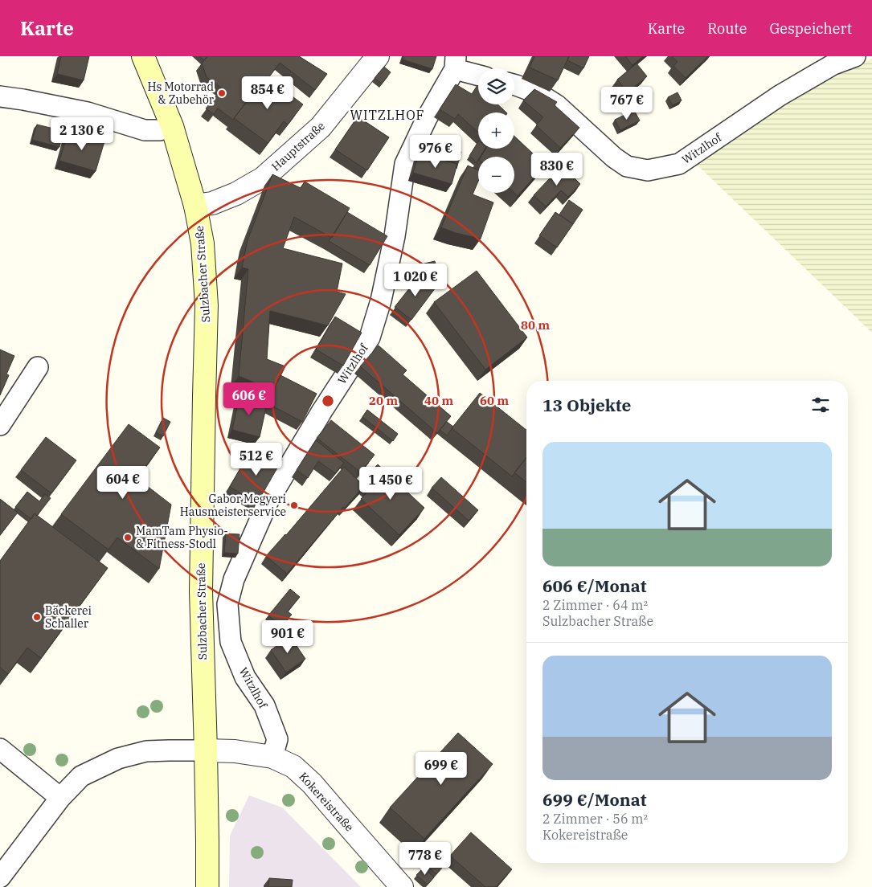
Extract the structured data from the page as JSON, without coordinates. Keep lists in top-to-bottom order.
{
  "streets": {
    "main road": ["Sulzbacher Straße"],
    "street": ["Hauptstraße", "Witzlhof", "Kokereistraße"]
  },
  "crossings": [
    ["Hauptstraße", "Sulzbacher Straße"],
    ["Witzlhof", "Kokereistraße"],
    ["Sulzbacher Straße", "Kokereistraße"]
  ],
  "districts": ["WITZLHOF"],
  "places": [
    "Hs Motorrad & Zubehör",
    "Gabor Megyeri Hausmeisterservice",
    "MamTam Physio- & Fitness-Stodl",
    "Bäckerei Schaller"
  ],
  "page": {
    "header": "Karte",
    "nav": ["Karte", "Route", "Gespeichert"],
    "map_buttons": ["+", "−"],
    "price": [
      "854 €",
      "767 €",
      "2 130 €",
      "976 €",
      "830 €",
      "1 020 €",
      "606 €",
      "512 €",
      "604 €",
      "1 450 €",
      "901 €",
      "699 €",
      "778 €"
    ],
    "heading": "13 Objekte",
    "list": [
      {
        "name": "606 €/Monat",
        "note": "2 Zimmer · 64 m² · Sulzbacher Straße"
      },
      {
        "name": "699 €/Monat",
        "note": "2 Zimmer · 56 m² · Kokereistraße"
      }
    ]
  },
  "rings": [
    "80 m",
    "20 m",
    "40 m",
    "60 m"
  ]
}
